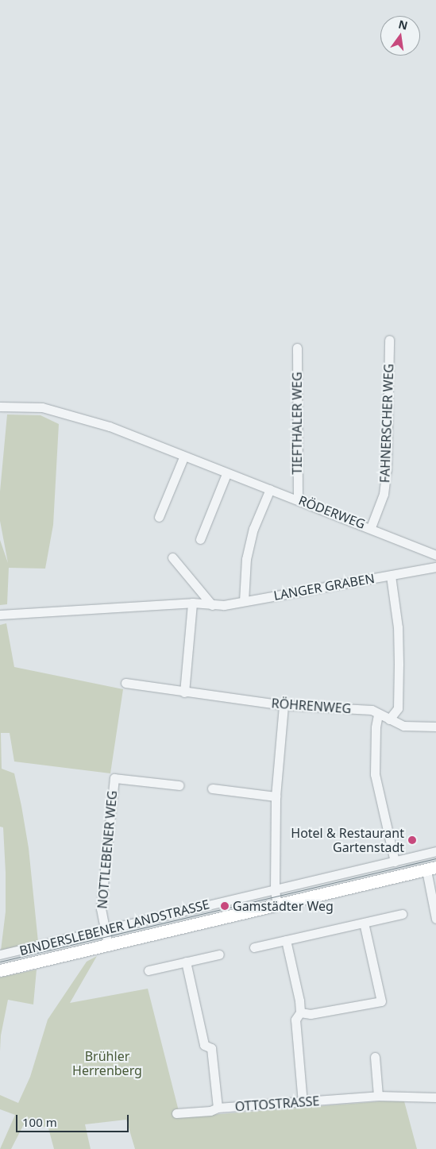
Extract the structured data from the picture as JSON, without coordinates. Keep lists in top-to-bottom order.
{
  "streets": {
    "main road": ["BINDERSLEBENER LANDSTRASSE"],
    "street": [
      "TIEFTHALER WEG",
      "FAHNERSCHER WEG",
      "RÖDERWEG",
      "LANGER GRABEN",
      "RÖHRENWEG",
      "NOTTLEBENER WEG",
      "OTTOSTRASSE"
    ]
  },
  "crossings": [
    ["TIEFTHALER WEG", "RÖDERWEG"],
    ["FAHNERSCHER WEG", "RÖDERWEG"],
    ["NOTTLEBENER WEG", "BINDERSLEBENER LANDSTRASSE"]
  ],
  "parks": ["Brühler Herrenberg"],
  "places": ["Hotel & Restaurant Gartenstadt", "Gamstädter Weg"],
  "scale_bar": "100 m",
  "north": "top"
}
